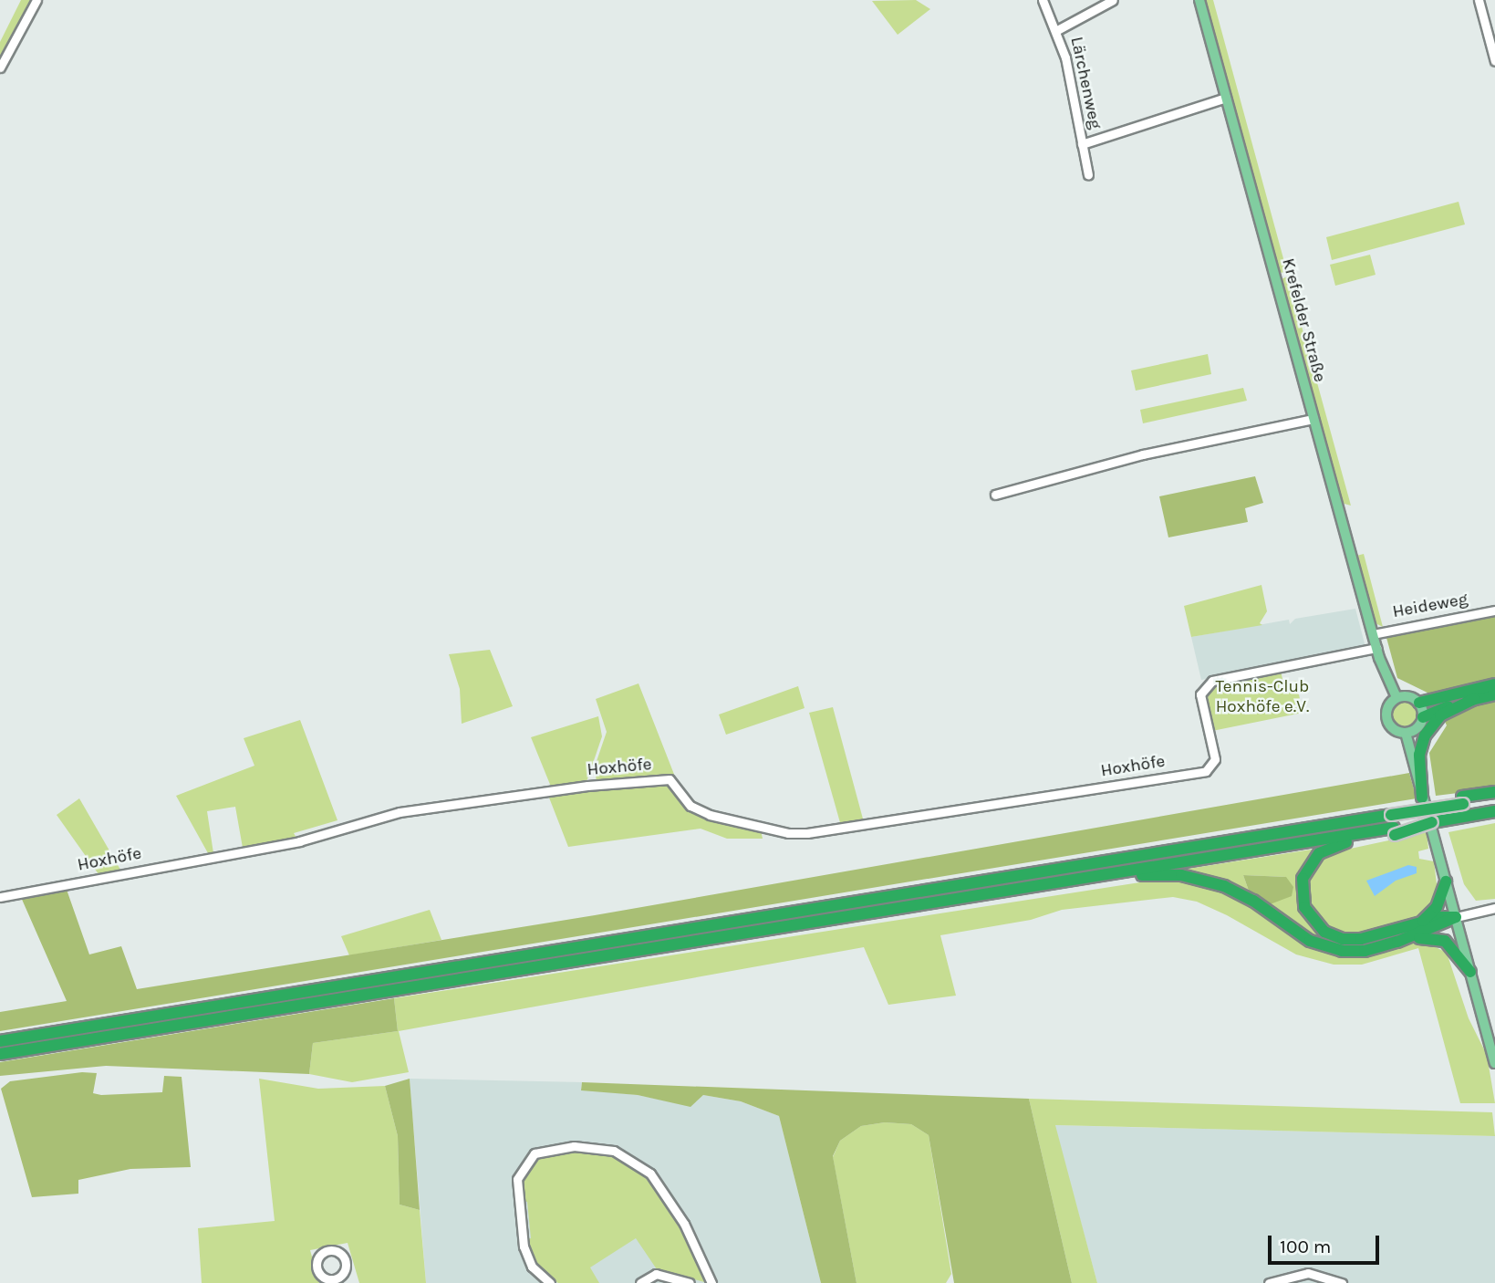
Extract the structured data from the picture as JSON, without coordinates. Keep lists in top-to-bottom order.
{
  "streets": {
    "main road": ["Krefelder Straße"],
    "street": ["Lärchenweg", "Heideweg", "Hoxhöfe"]
  },
  "crossings": [
    ["Krefelder Straße", "Heideweg"],
    ["Krefelder Straße", "Hoxhöfe"]
  ],
  "parks": ["Tennis-Club Hoxhöfe e.V."],
  "scale_bar": "100 m"
}
